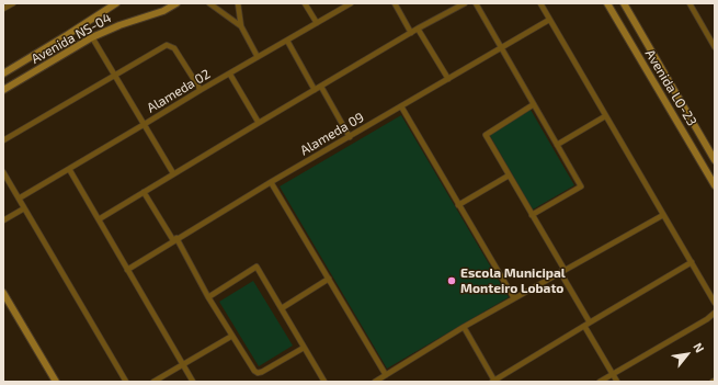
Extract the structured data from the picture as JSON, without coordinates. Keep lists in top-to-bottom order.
{
  "streets": {
    "street": [
      "Avenida NS-04",
      "Avenida LO-23",
      "Alameda 02",
      "Alameda 09"
    ]
  },
  "places": ["Escola Municipal Monteiro Lobato"],
  "north": "top right"
}
